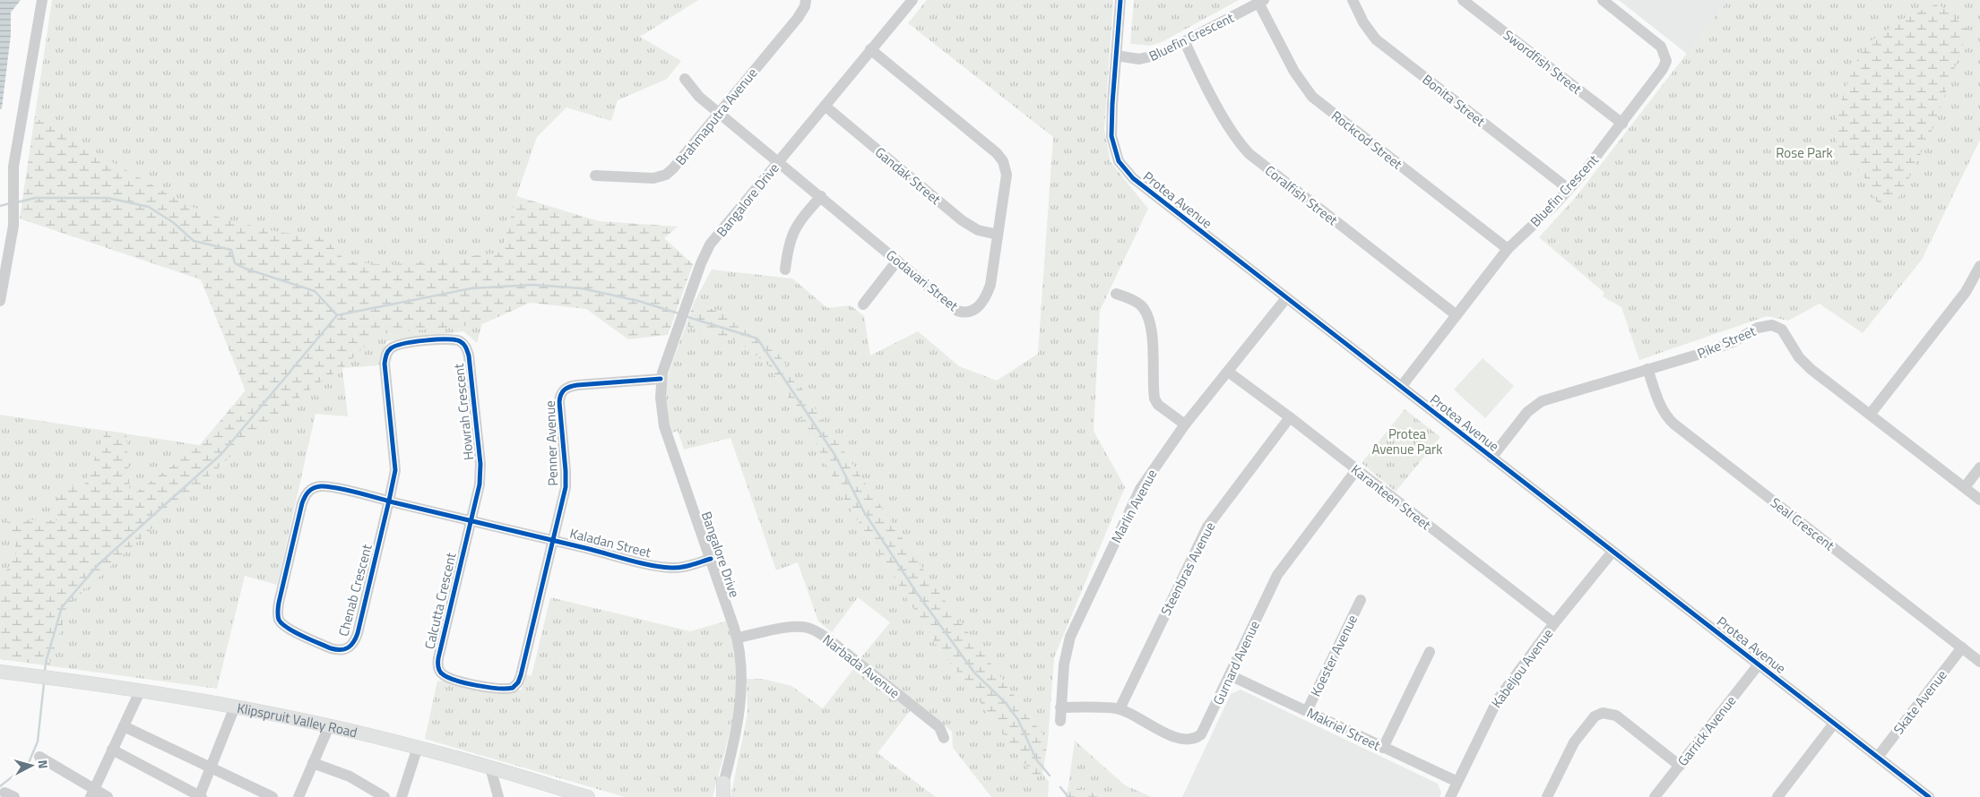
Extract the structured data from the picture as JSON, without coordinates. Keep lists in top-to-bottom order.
{
  "streets": {
    "main road": ["Klipspruit Valley Road"],
    "street": [
      "Bluefin Crescent",
      "Swordfish Street",
      "Bonita Street",
      "Brahmaputra Avenue",
      "Rockcod Street",
      "Gandak Street",
      "Coralfish Street",
      "Bangalore Drive",
      "Protea Avenue",
      "Godavari Street",
      "Pike Street",
      "Howrah Crescent",
      "Penner Avenue",
      "Karanteen Street",
      "Marlin Avenue",
      "Seal Crescent",
      "Kaladan Street",
      "Steenbras Avenue",
      "Chenab Crescent",
      "Calcutta Crescent",
      "Koester Avenue",
      "Gurnard Avenue",
      "Narbada Avenue",
      "Kabeljou Avenue",
      "Skate Avenue",
      "Makriel Street",
      "Garrick Avenue"
    ]
  },
  "crossings": [
    ["Bluefin Crescent", "Swordfish Street"],
    ["Bluefin Crescent", "Bonita Street"],
    ["Bluefin Crescent", "Rockcod Street"],
    ["Bluefin Crescent", "Coralfish Street"],
    ["Bluefin Crescent", "Protea Avenue"],
    ["Brahmaputra Avenue", "Godavari Street"],
    ["Gandak Street", "Bangalore Drive"],
    ["Gandak Street", "Godavari Street"],
    ["Bangalore Drive", "Godavari Street"],
    ["Bangalore Drive", "Penner Avenue"],
    ["Bangalore Drive", "Kaladan Street"],
    ["Bangalore Drive", "Narbada Avenue"],
    ["Protea Avenue", "Pike Street"],
    ["Protea Avenue", "Marlin Avenue"],
    ["Protea Avenue", "Kabeljou Avenue"],
    ["Protea Avenue", "Skate Avenue"],
    ["Protea Avenue", "Garrick Avenue"],
    ["Pike Street", "Seal Crescent"],
    ["Howrah Crescent", "Kaladan Street"],
    ["Howrah Crescent", "Chenab Crescent"],
    ["Howrah Crescent", "Calcutta Crescent"],
    ["Penner Avenue", "Kaladan Street"],
    ["Penner Avenue", "Calcutta Crescent"],
    ["Karanteen Street", "Marlin Avenue"],
    ["Karanteen Street", "Steenbras Avenue"],
    ["Karanteen Street", "Gurnard Avenue"],
    ["Karanteen Street", "Kabeljou Avenue"],
    ["Marlin Avenue", "Gurnard Avenue"],
    ["Seal Crescent", "Skate Avenue"],
    ["Kaladan Street", "Chenab Crescent"],
    ["Kaladan Street", "Calcutta Crescent"],
    ["Steenbras Avenue", "Gurnard Avenue"],
    ["Koester Avenue", "Makriel Street"],
    ["Gurnard Avenue", "Makriel Street"],
    ["Kabeljou Avenue", "Makriel Street"]
  ],
  "parks": ["Rose Park", "Protea Avenue Park"],
  "north": "right"
}
